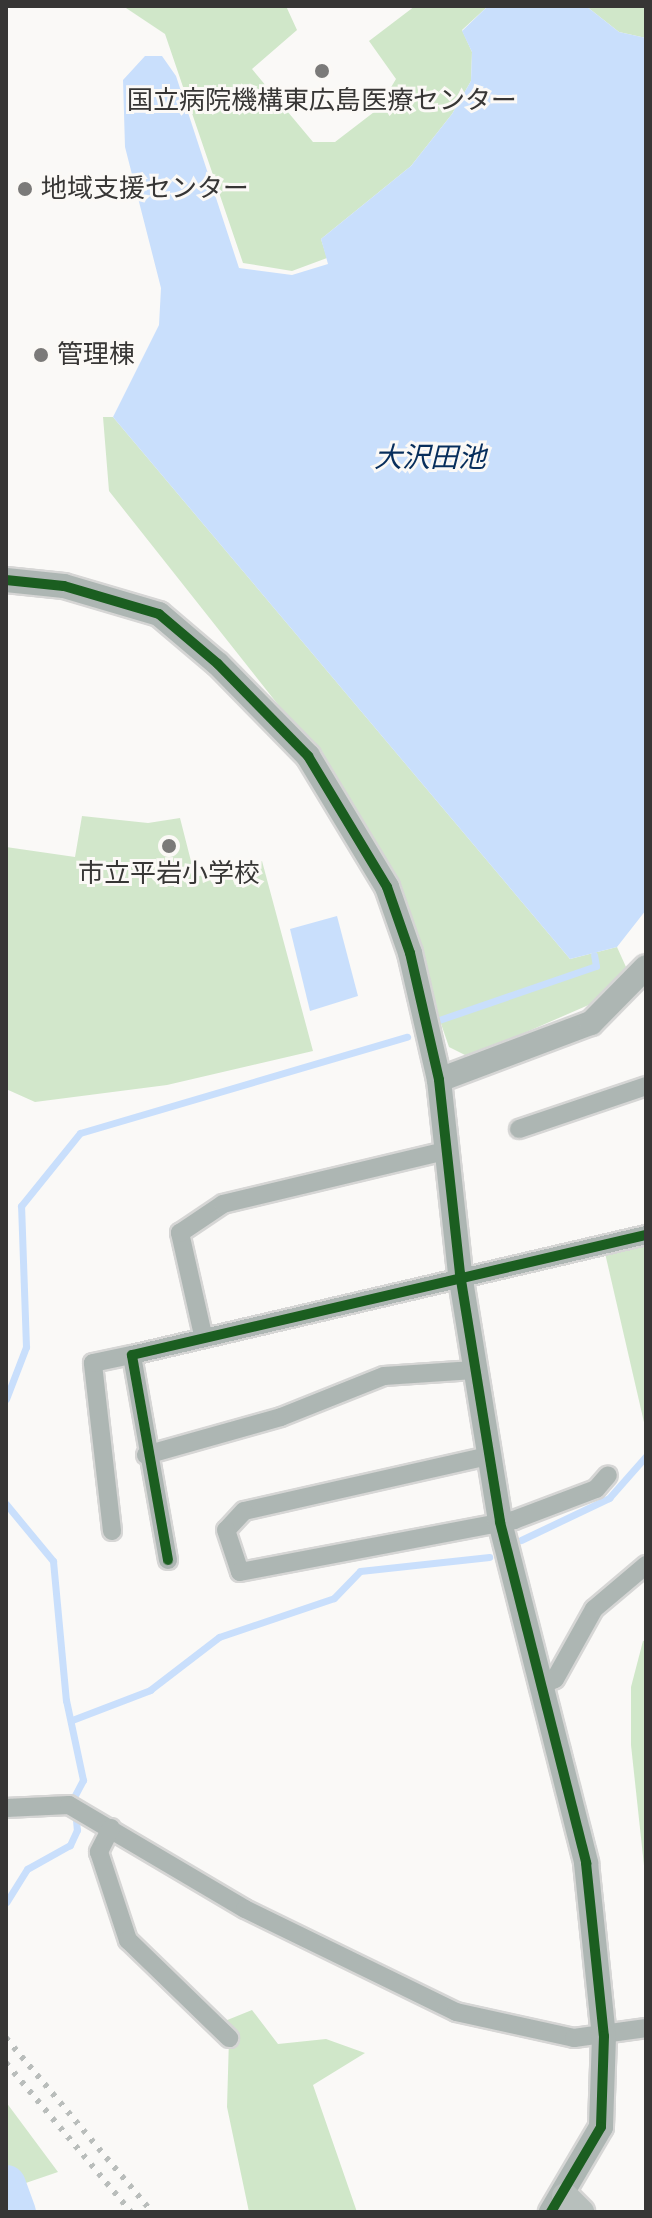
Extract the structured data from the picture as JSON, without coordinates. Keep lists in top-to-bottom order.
{
  "water": ["大沢田池"],
  "places": [
    "国立病院機構東広島医療センター",
    "地域支援センター",
    "管理棟",
    "市立平岩小学校"
  ]
}
